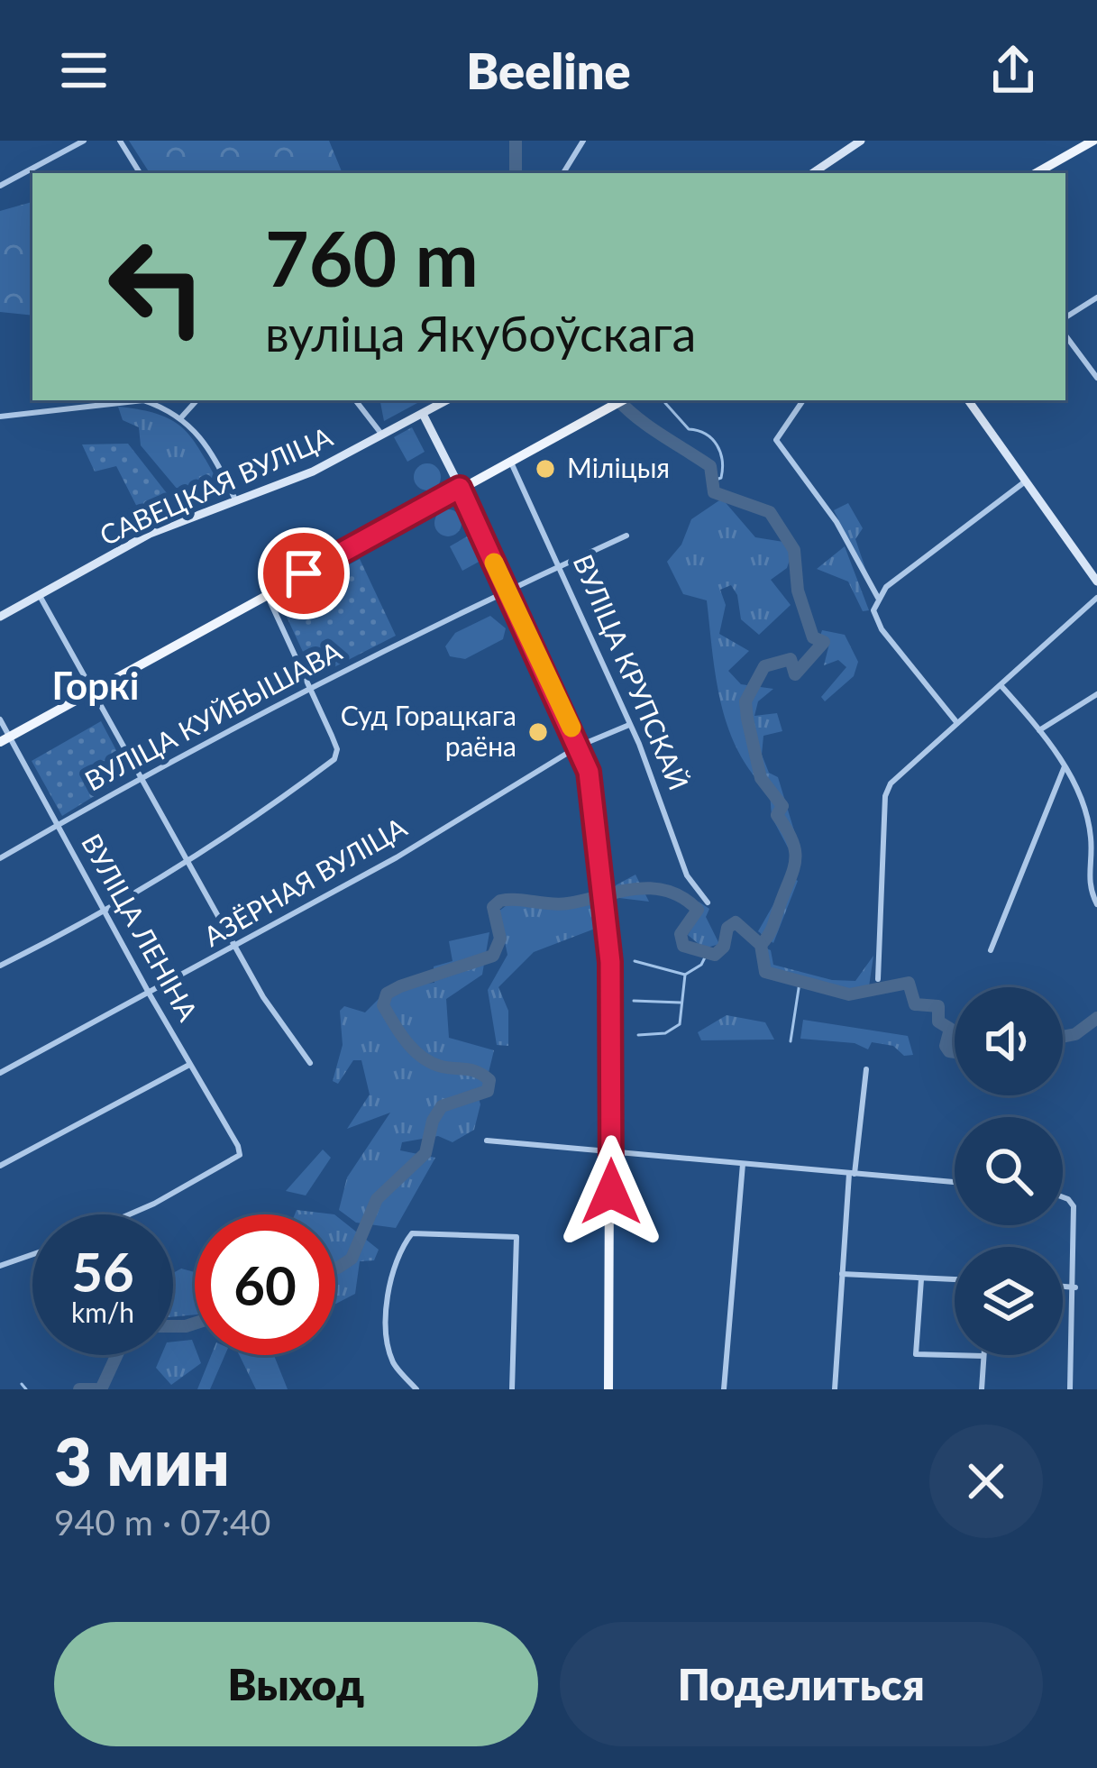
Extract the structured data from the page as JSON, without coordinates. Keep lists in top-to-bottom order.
{
  "streets": {
    "main road": ["САВЕЦКАЯ ВУЛІЦА"],
    "street": [
      "ВУЛІЦА КРУПСКАЙ",
      "ВУЛІЦА КУЙБЫШАВА",
      "АЗЁРНАЯ ВУЛІЦА",
      "ВУЛІЦА ЛЕНІНА"
    ]
  },
  "crossings": [
    ["ВУЛІЦА КРУПСКАЙ", "ВУЛІЦА КУЙБЫШАВА"],
    ["ВУЛІЦА КРУПСКАЙ", "АЗЁРНАЯ ВУЛІЦА"],
    ["ВУЛІЦА КУЙБЫШАВА", "ВУЛІЦА ЛЕНІНА"],
    ["АЗЁРНАЯ ВУЛІЦА", "ВУЛІЦА ЛЕНІНА"]
  ],
  "districts": ["Горкі"],
  "places": ["Міліцыя", "Суд Горацкага раёна"],
  "page": {
    "header": "Beeline",
    "turn": ["760 m", "вуліца Якубоўскага"],
    "speed": "56 km/h",
    "limit": "60",
    "heading": ["3 мин", "940 m · 07:40"],
    "buttons": ["Выход", "Поделиться"]
  }
}
